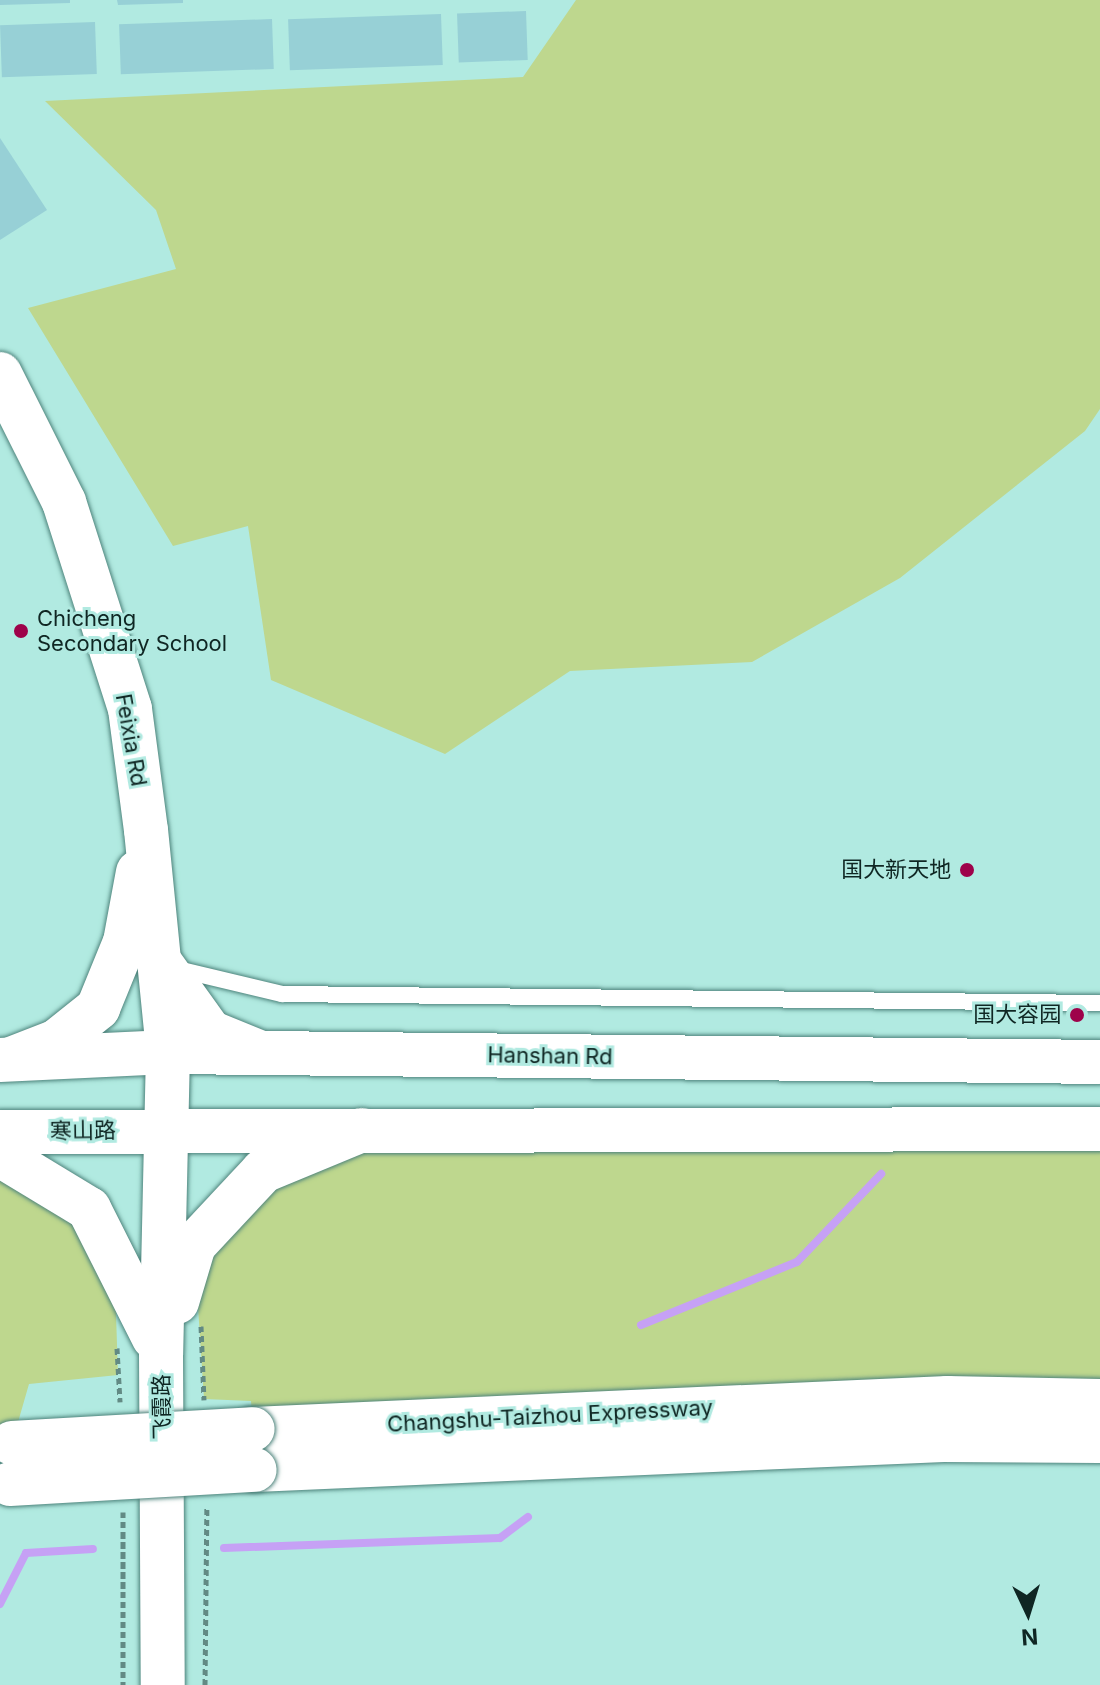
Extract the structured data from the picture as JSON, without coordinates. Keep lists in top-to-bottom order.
{
  "streets": {
    "main road": [
      "Feixia Rd",
      "Hanshan Rd",
      "寒山路",
      "飞霞路",
      "Changshu-Taizhou Expressway"
    ]
  },
  "crossings": [
    ["Feixia Rd", "Hanshan Rd"],
    ["Feixia Rd", "寒山路"],
    ["Feixia Rd", "飞霞路"],
    ["寒山路", "飞霞路"]
  ],
  "places": ["Chicheng Secondary School", "国大新天地", "国大容园"],
  "north": "bottom"
}
